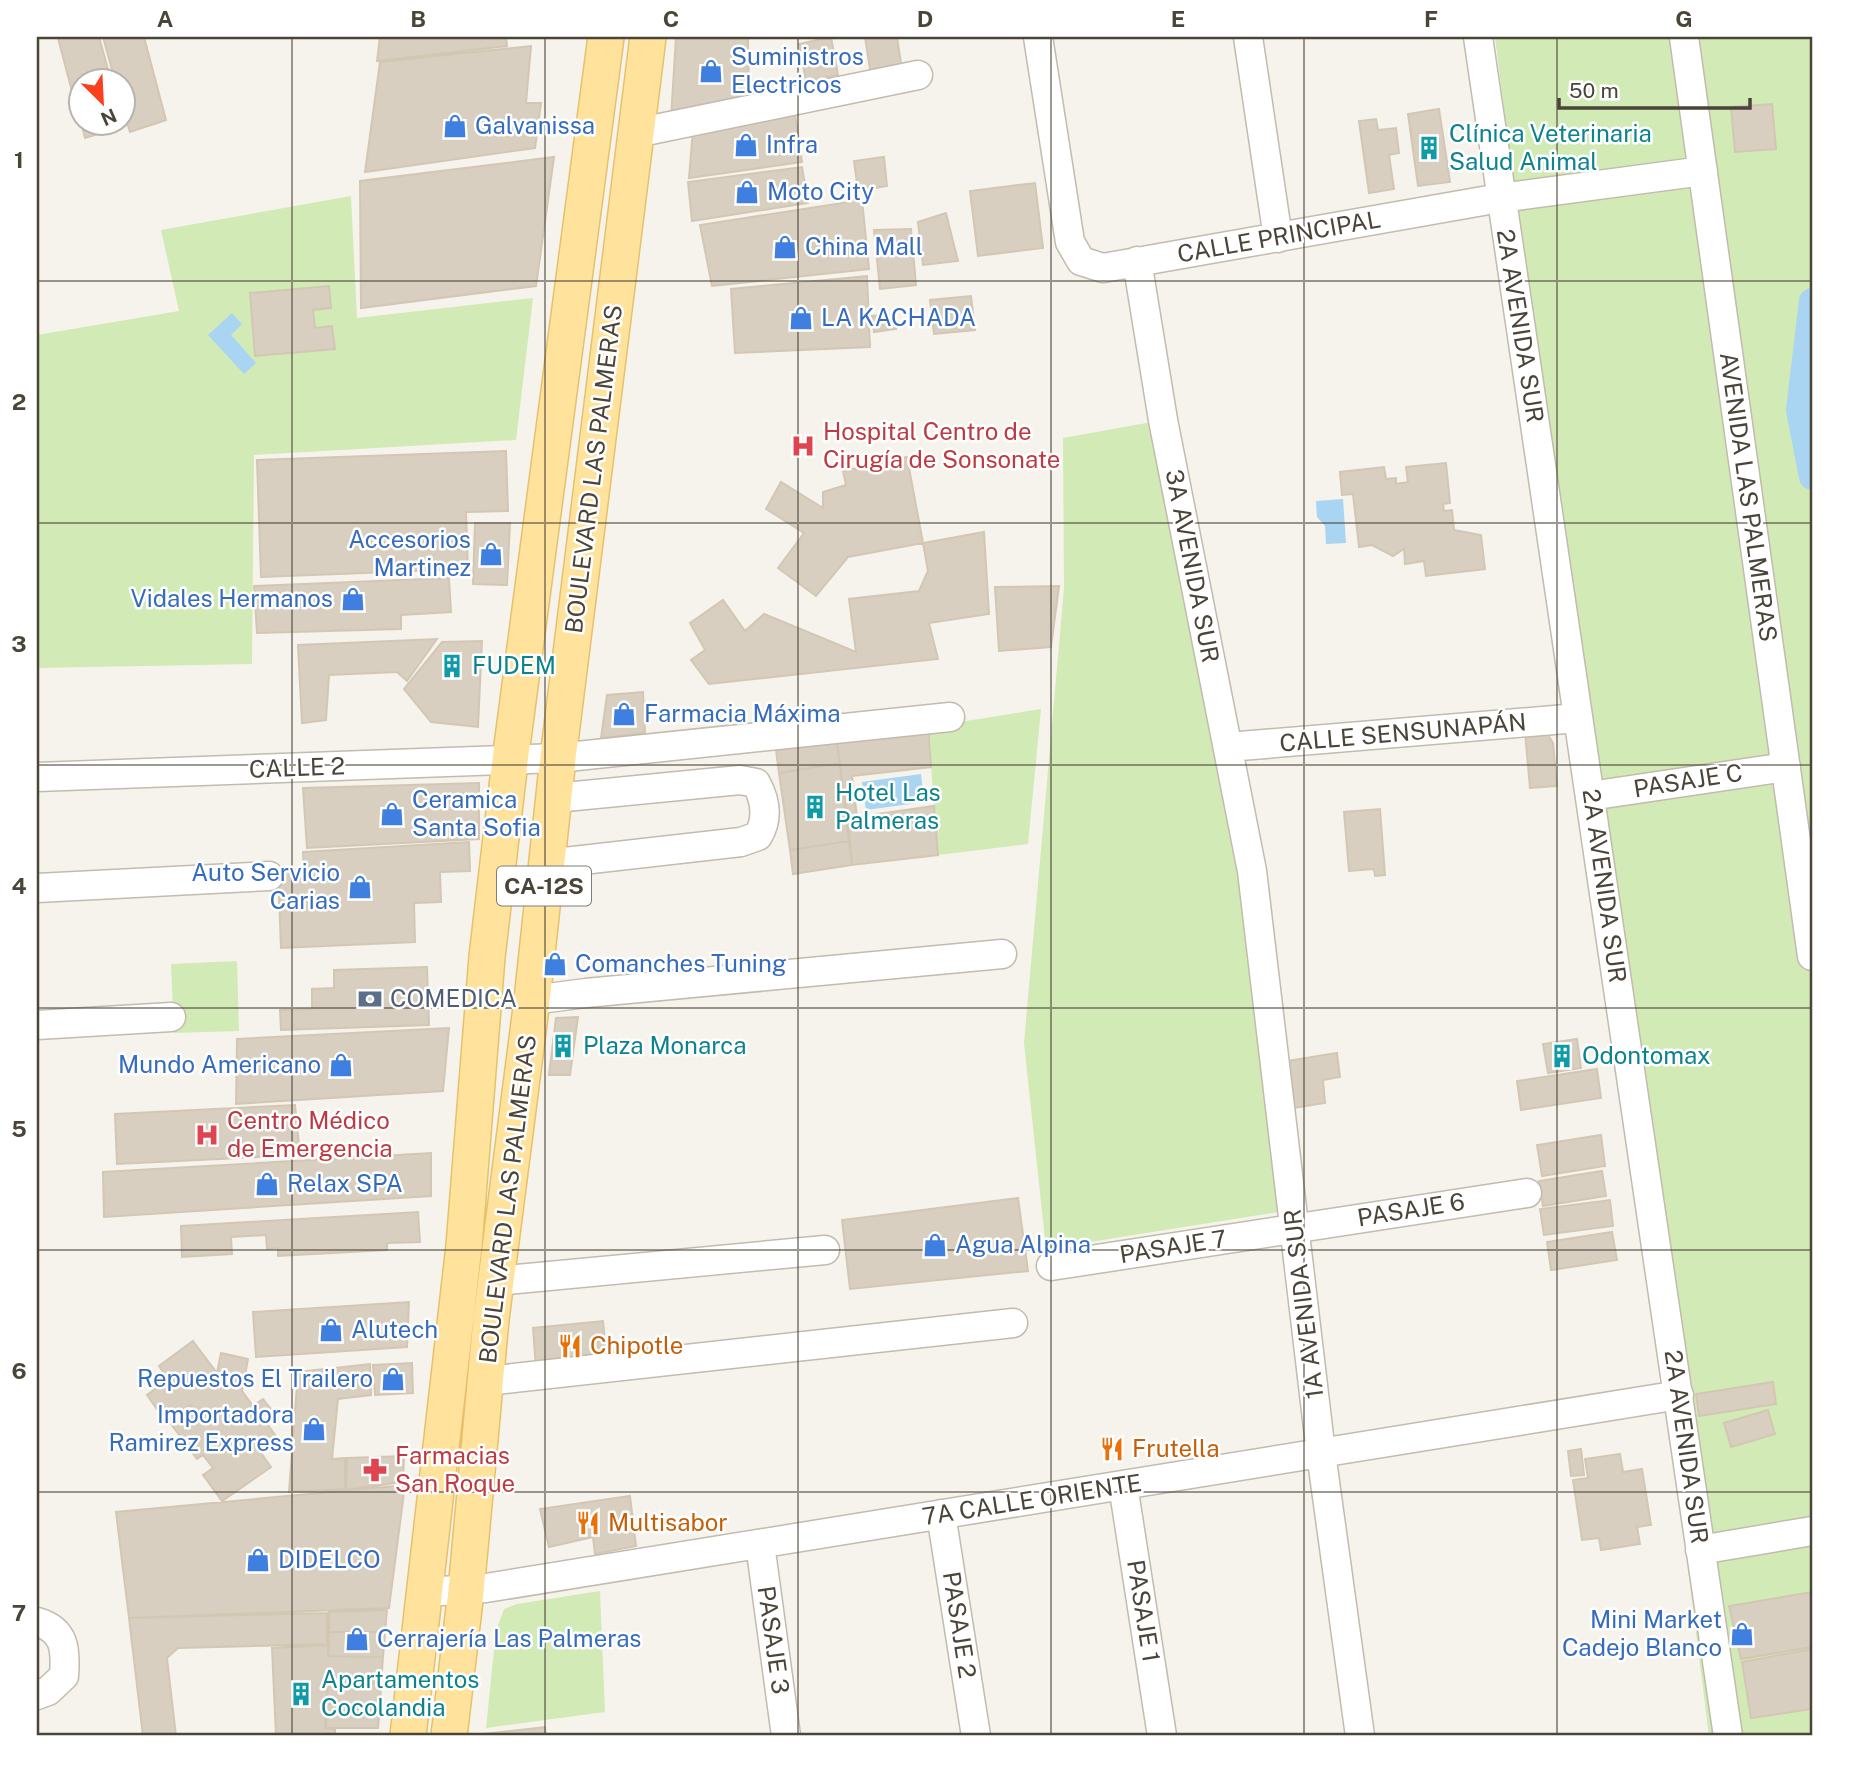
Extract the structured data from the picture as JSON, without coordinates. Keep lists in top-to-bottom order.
{
  "streets": {
    "main road": ["BOULEVARD LAS PALMERAS", "CA-12S"],
    "street": [
      "CALLE PRINCIPAL",
      "2A AVENIDA SUR",
      "AVENIDA LAS PALMERAS",
      "3A AVENIDA SUR",
      "CALLE SENSUNAPÁN",
      "CALLE 2",
      "PASAJE C",
      "PASAJE 6",
      "PASAJE 7",
      "1A AVENIDA SUR",
      "7A CALLE ORIENTE",
      "PASAJE 1",
      "PASAJE 2",
      "PASAJE 3"
    ]
  },
  "crossings": [
    ["CALLE PRINCIPAL", "2A AVENIDA SUR"],
    ["CALLE PRINCIPAL", "AVENIDA LAS PALMERAS"],
    ["CALLE PRINCIPAL", "3A AVENIDA SUR"],
    ["2A AVENIDA SUR", "CALLE SENSUNAPÁN"],
    ["2A AVENIDA SUR", "PASAJE C"],
    ["2A AVENIDA SUR", "7A CALLE ORIENTE"],
    ["BOULEVARD LAS PALMERAS", "CALLE 2"],
    ["BOULEVARD LAS PALMERAS", "7A CALLE ORIENTE"],
    ["AVENIDA LAS PALMERAS", "PASAJE C"],
    ["3A AVENIDA SUR", "CALLE SENSUNAPÁN"],
    ["3A AVENIDA SUR", "1A AVENIDA SUR"],
    ["PASAJE 6", "PASAJE 7"],
    ["PASAJE 6", "1A AVENIDA SUR"],
    ["PASAJE 7", "1A AVENIDA SUR"],
    ["1A AVENIDA SUR", "7A CALLE ORIENTE"],
    ["7A CALLE ORIENTE", "PASAJE 1"],
    ["7A CALLE ORIENTE", "PASAJE 2"],
    ["7A CALLE ORIENTE", "PASAJE 3"]
  ],
  "places": {
    "shop": [
      "Suministros Electricos",
      "Galvanissa",
      "Infra",
      "Moto City",
      "China Mall",
      "LA KACHADA",
      "Accesorios Martinez",
      "Vidales Hermanos",
      "Farmacia Máxima",
      "Ceramica Santa Sofia",
      "Auto Servicio Carias",
      "Comanches Tuning",
      "Mundo Americano",
      "Relax SPA",
      "Agua Alpina",
      "Alutech",
      "Repuestos El Trailero",
      "Importadora Ramirez Express",
      "DIDELCO",
      "Mini Market Cadejo Blanco",
      "Cerrajería Las Palmeras"
    ],
    "building": [
      "Clínica Veterinaria Salud Animal",
      "FUDEM",
      "Hotel Las Palmeras",
      "Plaza Monarca",
      "Odontomax",
      "Apartamentos Cocolandia"
    ],
    "hospital": ["Hospital Centro de Cirugía de Sonsonate", "Centro Médico de Emergencia"],
    "bank": ["COMEDICA"],
    "restaurant": ["Chipotle", "Frutella", "Multisabor"],
    "pharmacy": ["Farmacias San Roque"]
  },
  "scale_bar": "50 m",
  "north": "bottom right",
  "grid": {
    "columns": [
      "A",
      "B",
      "C",
      "D",
      "E",
      "F",
      "G"
    ],
    "rows": [
      "1",
      "2",
      "3",
      "4",
      "5",
      "6",
      "7"
    ]
  }
}
